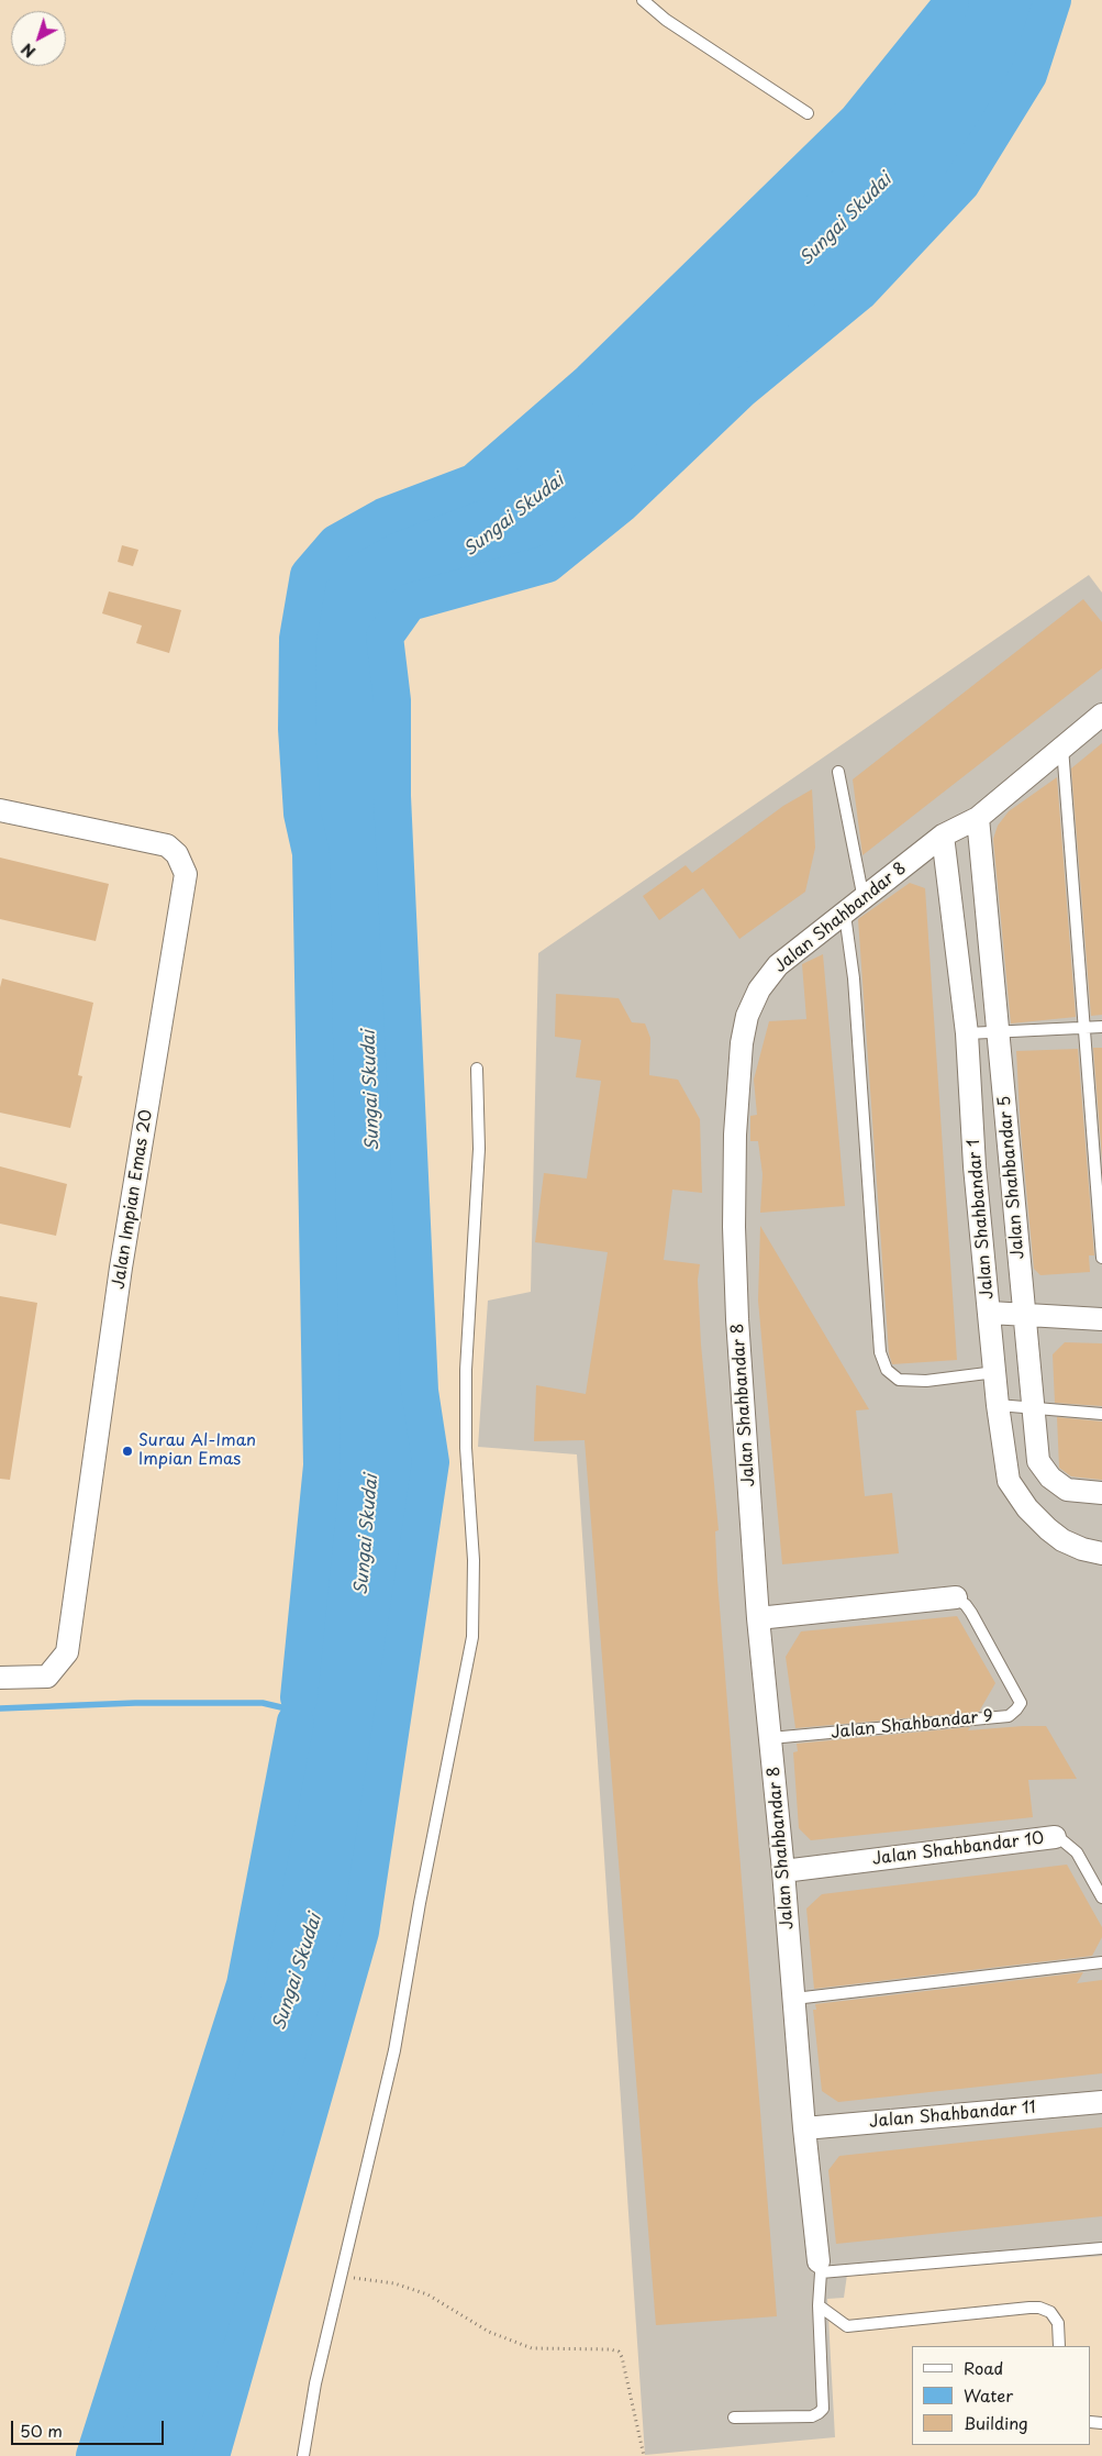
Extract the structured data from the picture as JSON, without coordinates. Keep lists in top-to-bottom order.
{
  "streets": {
    "street": [
      "Jalan Shahbandar 8",
      "Jalan Shahbandar 5",
      "Jalan Impian Emas 20",
      "Jalan Shahbandar 1",
      "Jalan Shahbandar 9",
      "Jalan Shahbandar 10",
      "Jalan Shahbandar 11"
    ]
  },
  "crossings": [
    ["Jalan Shahbandar 8", "Jalan Shahbandar 5"],
    ["Jalan Shahbandar 8", "Jalan Shahbandar 1"],
    ["Jalan Shahbandar 8", "Jalan Shahbandar 9"],
    ["Jalan Shahbandar 8", "Jalan Shahbandar 10"],
    ["Jalan Shahbandar 8", "Jalan Shahbandar 11"]
  ],
  "water": ["Sungai Skudai"],
  "places": ["Surau Al-Iman Impian Emas"],
  "legend": ["Road", "Water", "Building"],
  "scale_bar": "50 m",
  "north": "bottom left"
}
